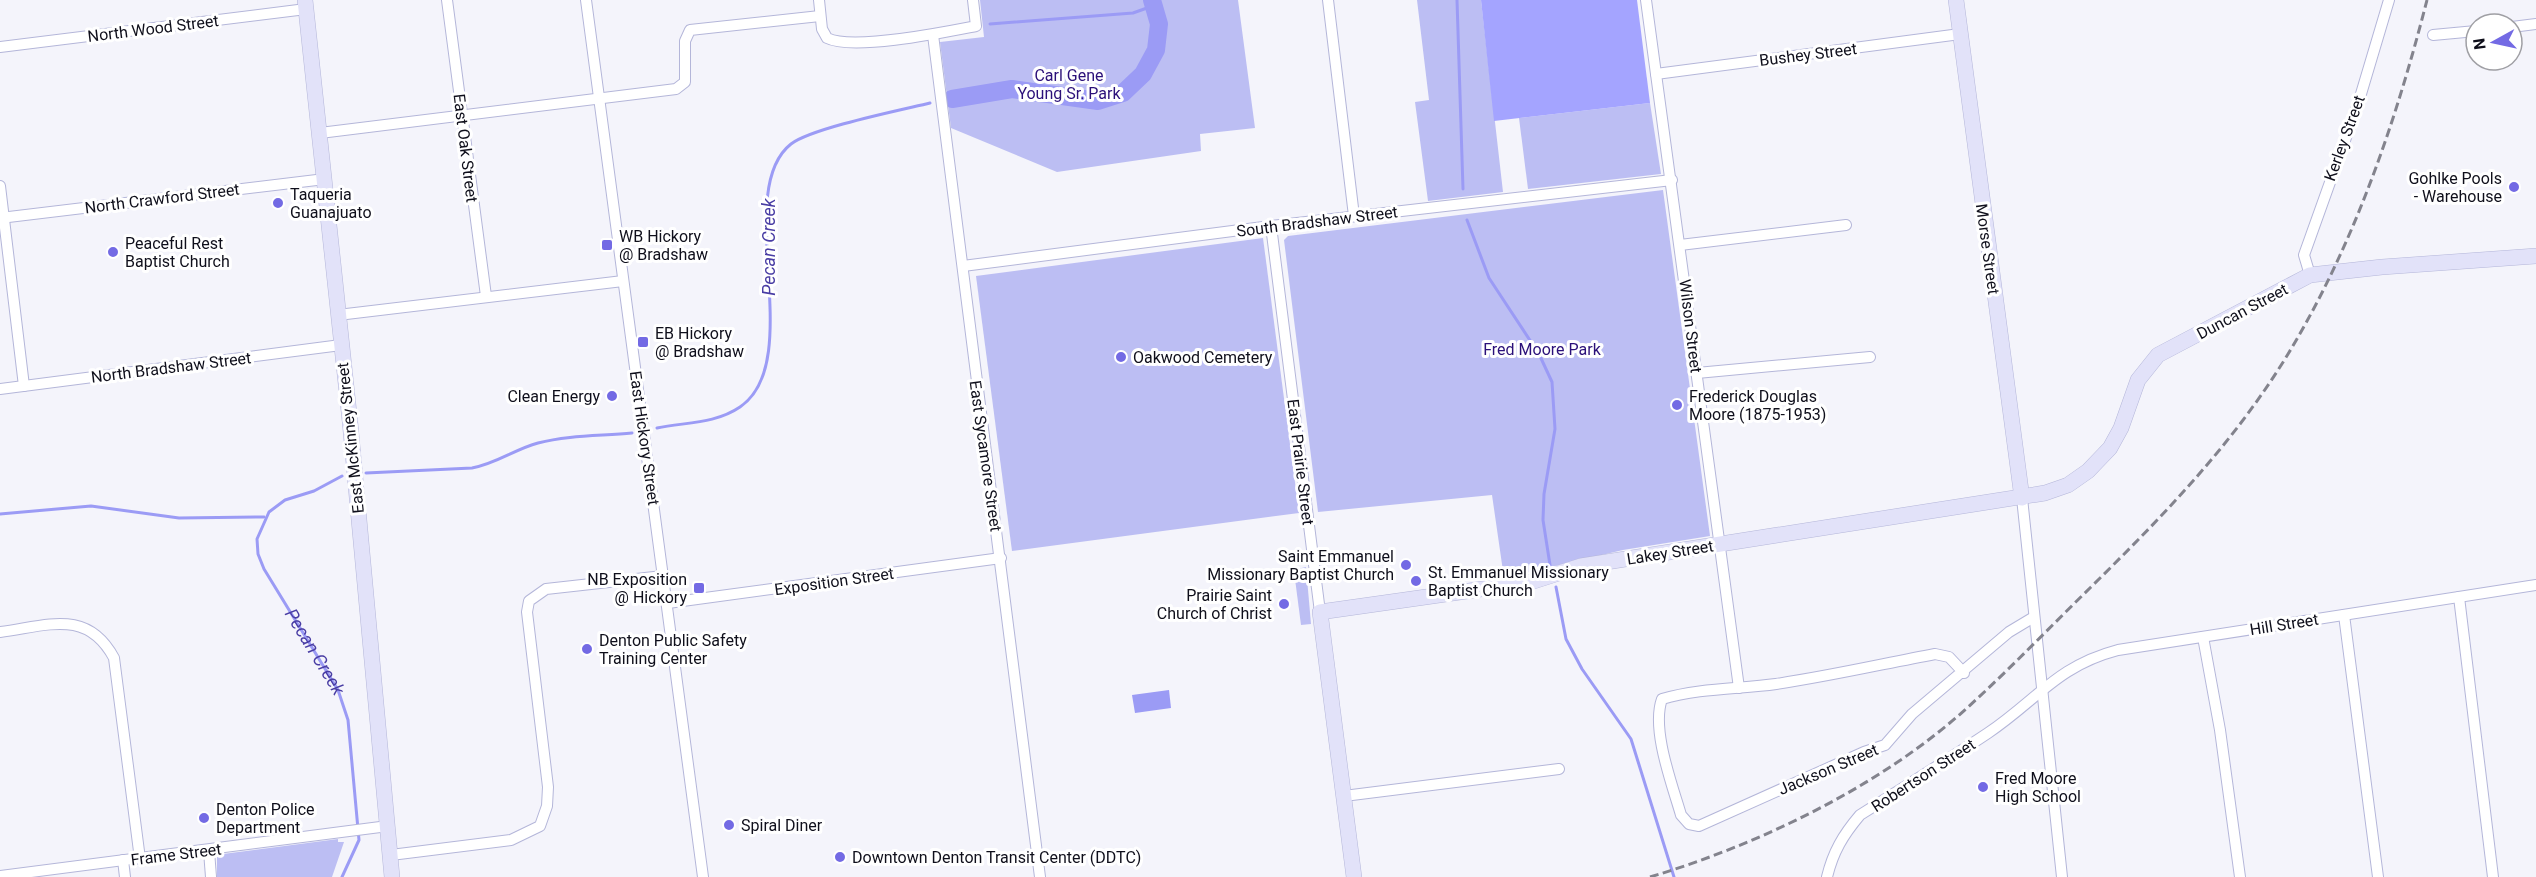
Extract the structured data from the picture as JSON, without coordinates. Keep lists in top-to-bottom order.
{
  "streets": {
    "street": [
      "North Wood Street",
      "Bushey Street",
      "Kerley Street",
      "East Oak Street",
      "North Crawford Street",
      "South Bradshaw Street",
      "Morse Street",
      "Duncan Street",
      "Wilson Street",
      "North Bradshaw Street",
      "East McKinney Street",
      "East Hickory Street",
      "East Sycamore Street",
      "East Prairie Street",
      "Lakey Street",
      "Exposition Street",
      "Hill Street",
      "Jackson Street",
      "Robertson Street",
      "Frame Street"
    ]
  },
  "crossings": [
    ["North Wood Street", "East McKinney Street"],
    ["Bushey Street", "Morse Street"],
    ["Bushey Street", "Wilson Street"],
    ["Kerley Street", "Duncan Street"],
    ["North Crawford Street", "East McKinney Street"],
    ["South Bradshaw Street", "Wilson Street"],
    ["South Bradshaw Street", "East Sycamore Street"],
    ["South Bradshaw Street", "East Prairie Street"],
    ["Morse Street", "Duncan Street"],
    ["Morse Street", "Lakey Street"],
    ["Duncan Street", "Lakey Street"],
    ["Wilson Street", "Lakey Street"],
    ["Wilson Street", "Jackson Street"],
    ["North Bradshaw Street", "East McKinney Street"],
    ["East McKinney Street", "Frame Street"],
    ["East Hickory Street", "Exposition Street"],
    ["East Sycamore Street", "Exposition Street"],
    ["East Prairie Street", "Lakey Street"],
    ["Hill Street", "Robertson Street"]
  ],
  "water": ["Pecan Creek"],
  "parks": ["Carl Gene Young Sr. Park", "Fred Moore Park"],
  "places": {
    "other": [
      "Gohlke Pools - Warehouse",
      "Taqueria Guanajuato",
      "Peaceful Rest Baptist Church",
      "Oakwood Cemetery",
      "Clean Energy",
      "Frederick Douglas Moore (1875-1953)",
      "Saint Emmanuel Missionary Baptist Church",
      "St. Emmanuel Missionary Baptist Church",
      "Prairie Saint Church of Christ",
      "Denton Public Safety Training Center",
      "Fred Moore High School",
      "Denton Police Department",
      "Spiral Diner",
      "Downtown Denton Transit Center (DDTC)"
    ],
    "transit": ["WB Hickory @ Bradshaw", "EB Hickory @ Bradshaw", "NB Exposition @ Hickory"]
  },
  "north": "left"
}
